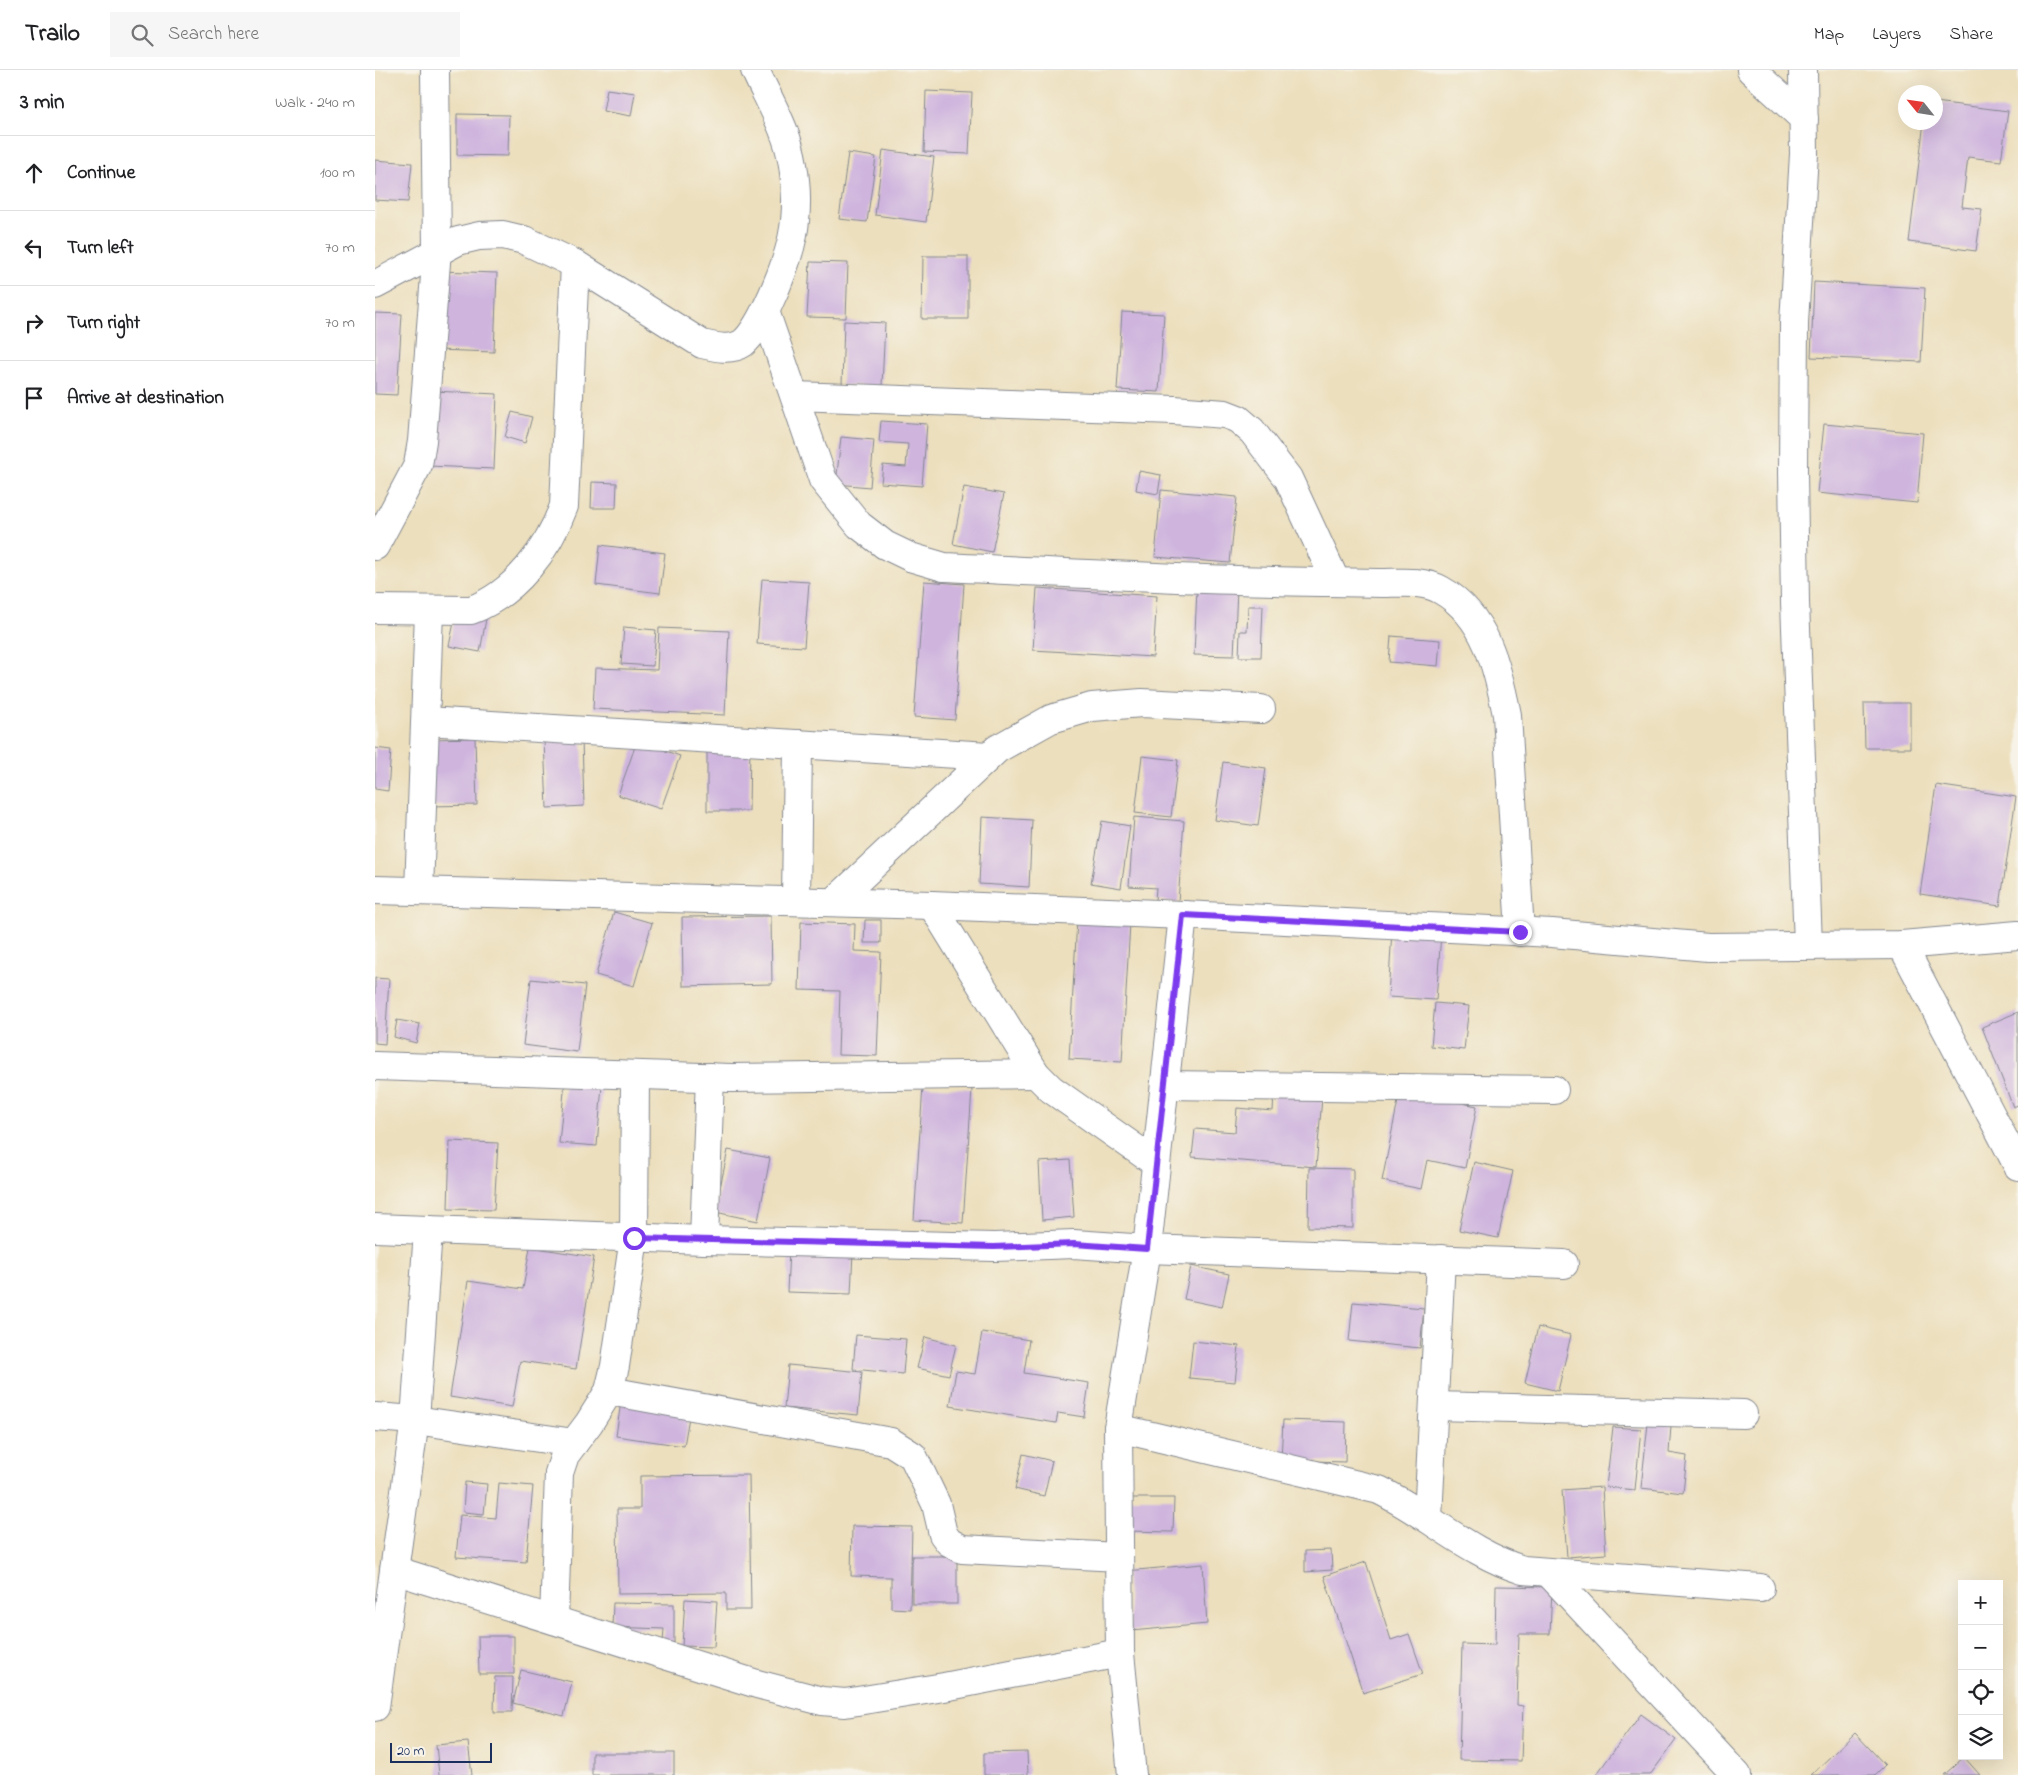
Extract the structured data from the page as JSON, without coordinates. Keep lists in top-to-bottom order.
{
  "scale_bar": "20 m",
  "north": "top left",
  "page": {
    "header": "Trailo",
    "search": "Search here",
    "nav": ["Map", "Layers", "Share"],
    "heading": ["3 min", "Walk · 240 m"],
    "list": [
      ["Continue", "100 m"],
      ["Turn left", "70 m"],
      ["Turn right", "70 m"],
      "Arrive at destination"
    ],
    "map_buttons": ["+", "−"],
    "scale": "20 m"
  }
}
